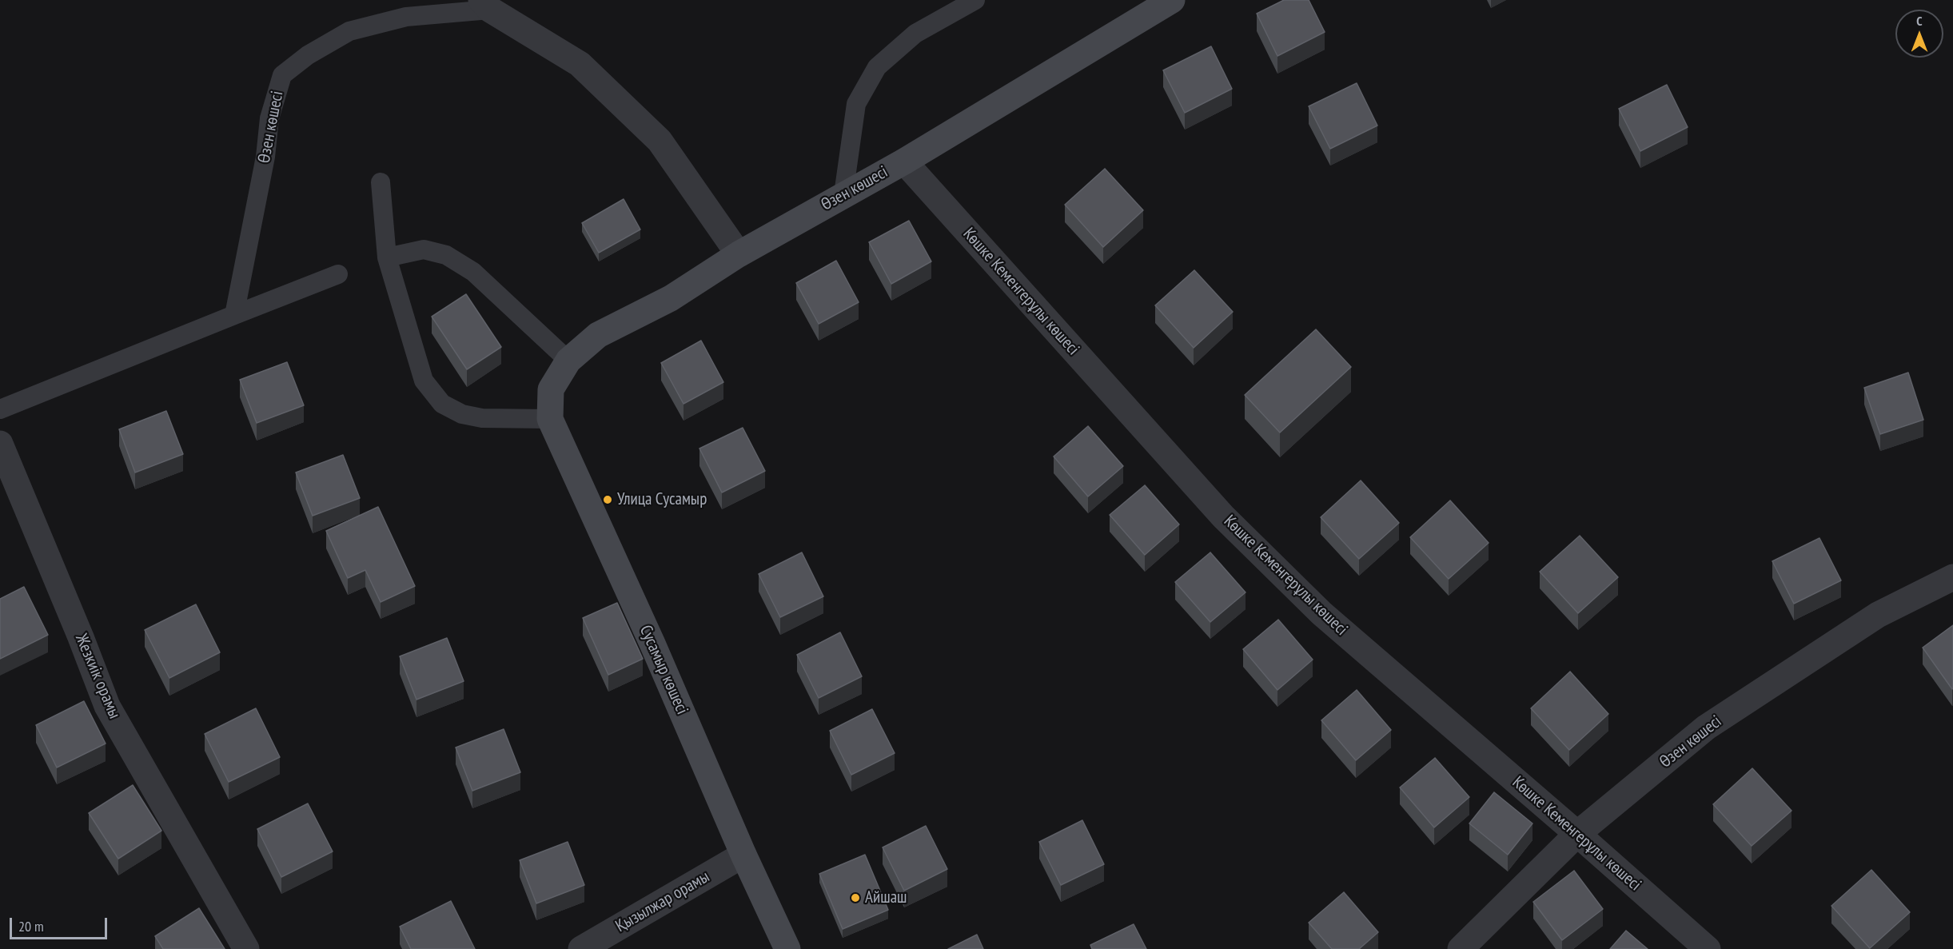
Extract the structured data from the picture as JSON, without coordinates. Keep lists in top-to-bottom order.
{
  "streets": {
    "main road": ["Өзен көшесі", "Сусамыр көшесі"],
    "street": ["Көшке Кеменгерұлы көшесі", "Жезкиік орамы", "Қызылжар орамы"]
  },
  "crossings": [
    ["Өзен көшесі", "Көшке Кеменгерұлы көшесі"],
    ["Өзен көшесі", "Сусамыр көшесі"],
    ["Сусамыр көшесі", "Қызылжар орамы"]
  ],
  "places": ["Улица Сусамыр", "Айшаш"],
  "scale_bar": "20 m",
  "north": "top"
}
